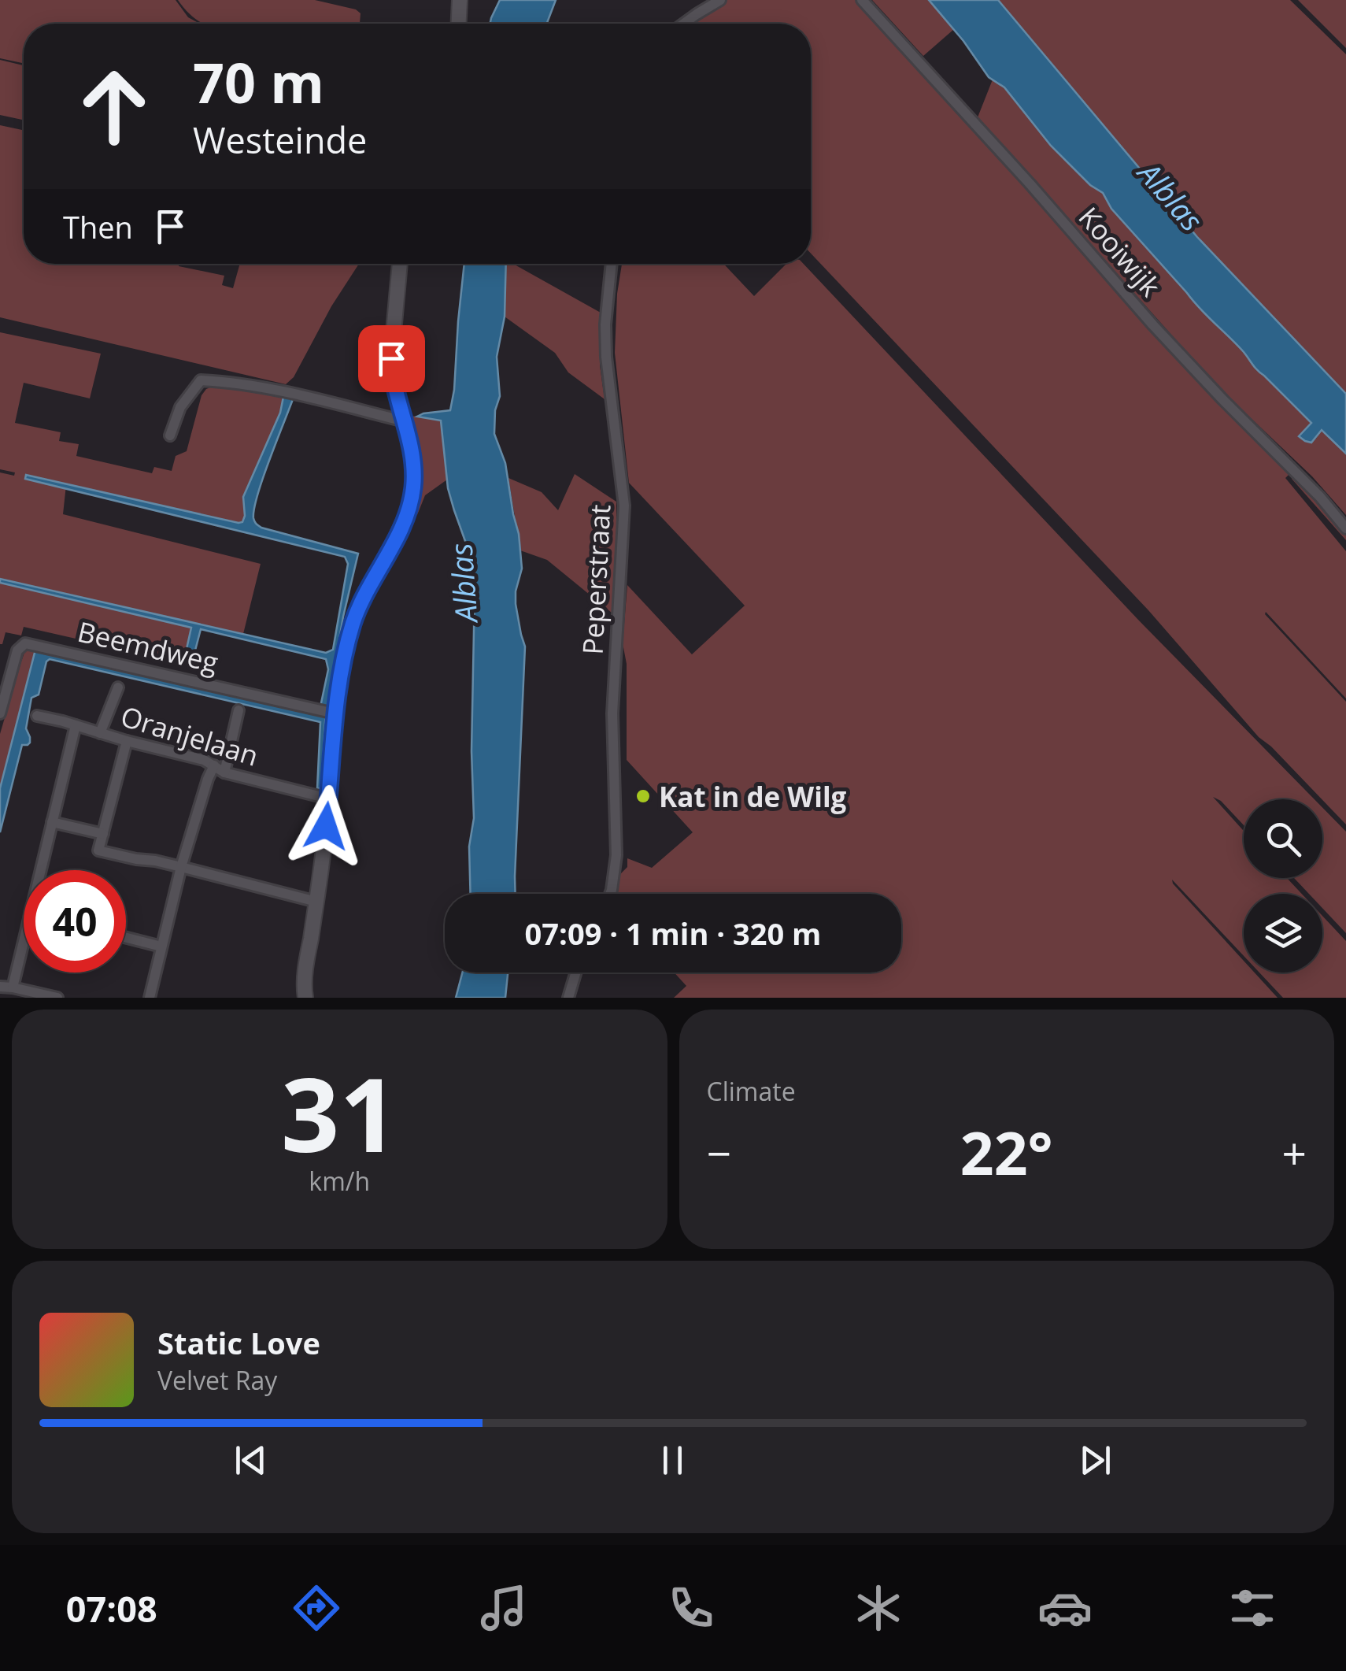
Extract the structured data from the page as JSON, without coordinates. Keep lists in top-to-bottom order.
{
  "streets": {
    "street": [
      "Kooiwijk",
      "Peperstraat",
      "Beemdweg",
      "Oranjelaan"
    ]
  },
  "water": ["Alblas"],
  "places": ["Kat in de Wilg"],
  "page": {
    "turn": ["70 m", "Westeinde"],
    "then": "Then",
    "limit": "40",
    "trip": "07:09 · 1 min · 320 m",
    "tile": [
      ["31", "km/h"],
      "Climate"
    ],
    "heat": ["−", "22°", "+"],
    "song": ["Static Love", "Velvet Ray"],
    "tabs": "07:08"
  }
}
